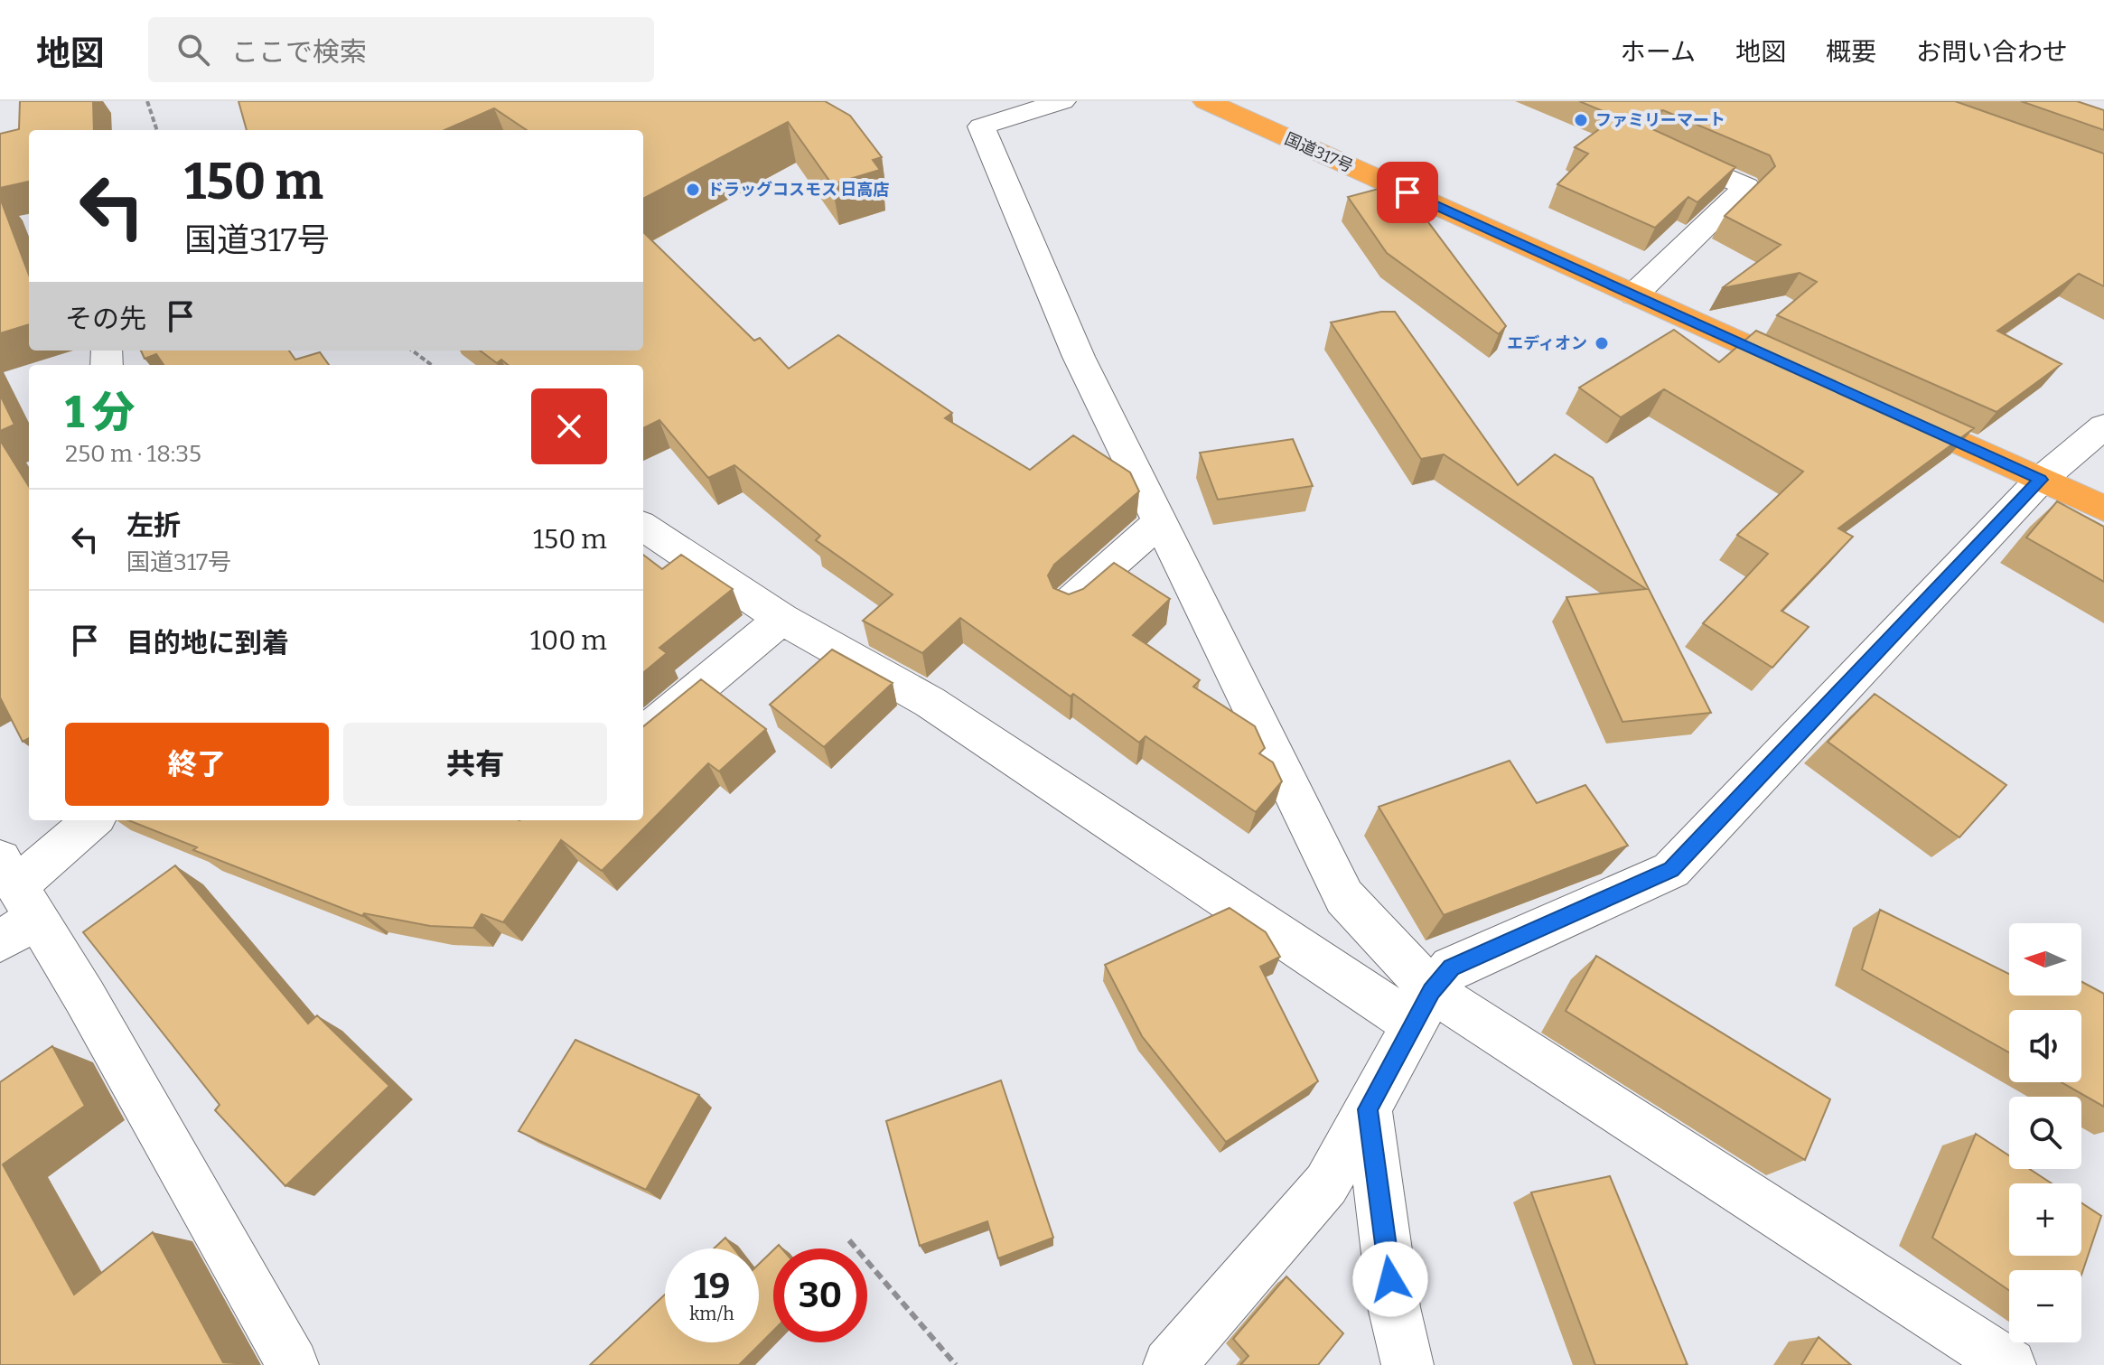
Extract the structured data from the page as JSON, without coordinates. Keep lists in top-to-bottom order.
{
  "streets": {
    "highway": ["国道317号"]
  },
  "places": ["ファミリーマート", "ドラッグコスモス 日高店", "エディオン"],
  "north": "left",
  "page": {
    "header": "地図",
    "search": "ここで検索",
    "nav": [
      "ホーム",
      "地図",
      "概要",
      "お問い合わせ"
    ],
    "turn": ["150 m", "国道317号"],
    "then": "その先",
    "heading": ["1 分", "250 m · 18:35"],
    "list": [
      {
        "name": "左折",
        "note": "国道317号",
        "value": "150 m"
      },
      {
        "name": "目的地に到着",
        "value": "100 m"
      }
    ],
    "buttons": ["終了", "共有"],
    "map_buttons": ["+", "−"],
    "speed": "19 km/h",
    "limit": "30"
  }
}
